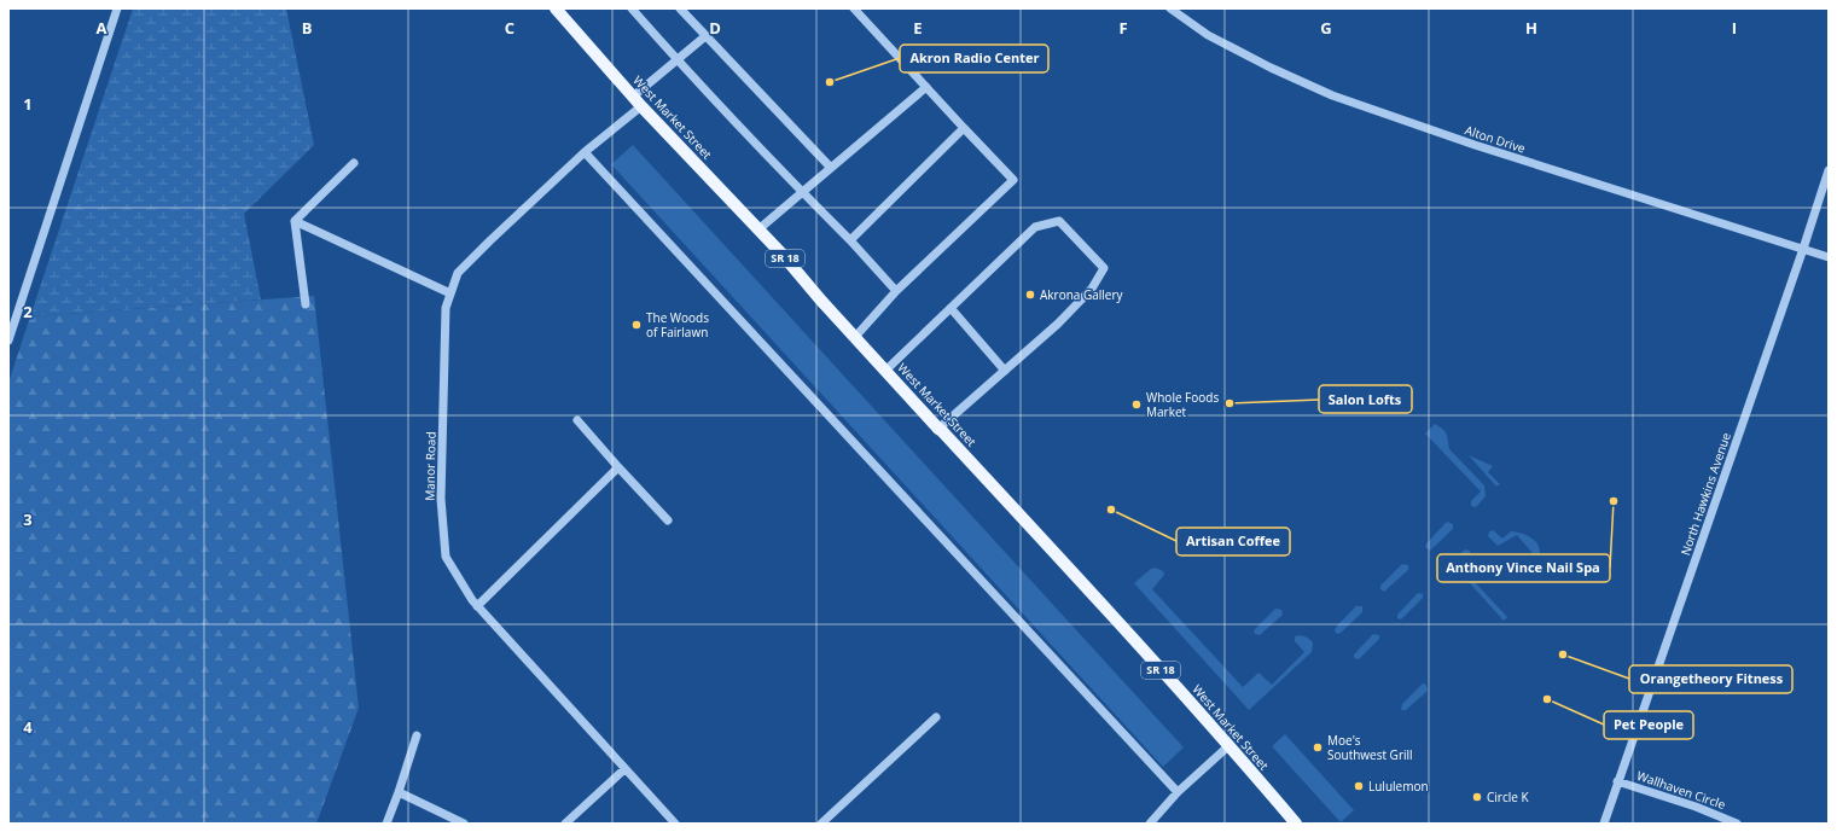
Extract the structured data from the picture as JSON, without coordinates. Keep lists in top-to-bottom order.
{
  "streets": {
    "main road": ["West Market Street", "SR 18"],
    "street": [
      "Alton Drive",
      "Manor Road",
      "North Hawkins Avenue",
      "Wallhaven Circle"
    ]
  },
  "crossings": [
    ["West Market Street", "Manor Road"],
    ["Alton Drive", "North Hawkins Avenue"],
    ["North Hawkins Avenue", "Wallhaven Circle"]
  ],
  "places": [
    "Akron Radio Center",
    "Akrona Gallery",
    "The Woods of Fairlawn",
    "Salon Lofts",
    "Whole Foods Market",
    "Anthony Vince Nail Spa",
    "Artisan Coffee",
    "Orangetheory Fitness",
    "Pet People",
    "Moe's Southwest Grill",
    "Lululemon",
    "Circle K"
  ],
  "grid": {
    "columns": [
      "A",
      "B",
      "C",
      "D",
      "E",
      "F",
      "G",
      "H",
      "I"
    ],
    "rows": [
      "1",
      "2",
      "3",
      "4"
    ]
  }
}
